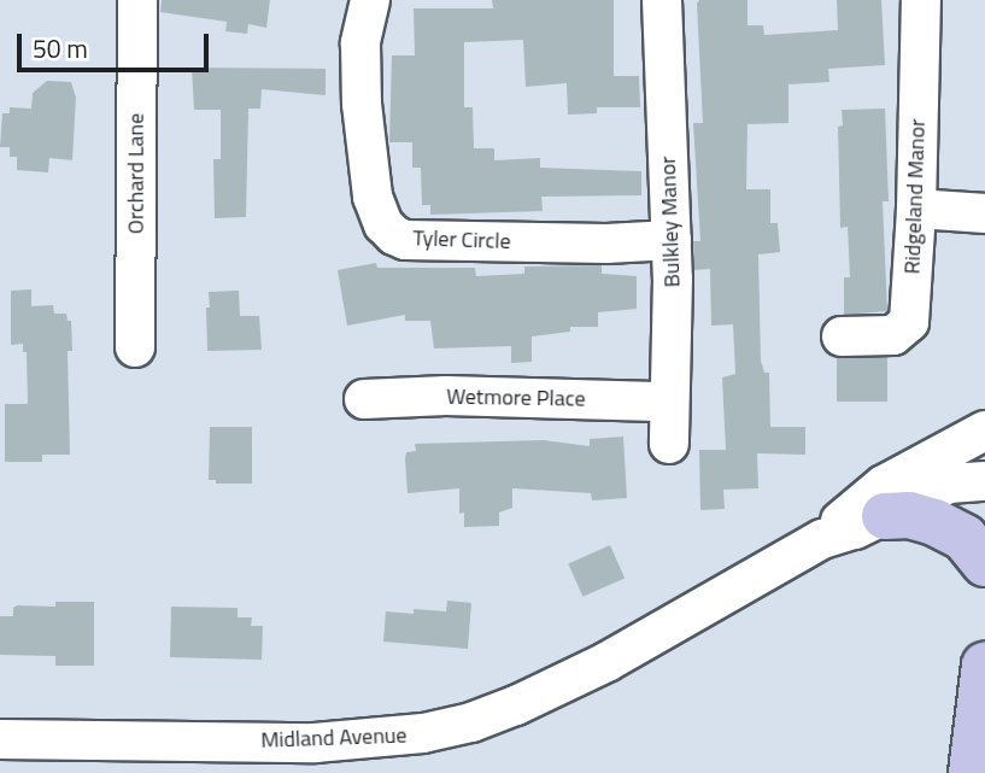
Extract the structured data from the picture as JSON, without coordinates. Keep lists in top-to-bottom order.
{
  "streets": {
    "street": [
      "Orchard Lane",
      "Ridgeland Manor",
      "Bulkley Manor",
      "Tyler Circle",
      "Wetmore Place",
      "Midland Avenue"
    ]
  },
  "crossings": [
    ["Bulkley Manor", "Tyler Circle"],
    ["Bulkley Manor", "Wetmore Place"]
  ],
  "scale_bar": "50 m"
}
